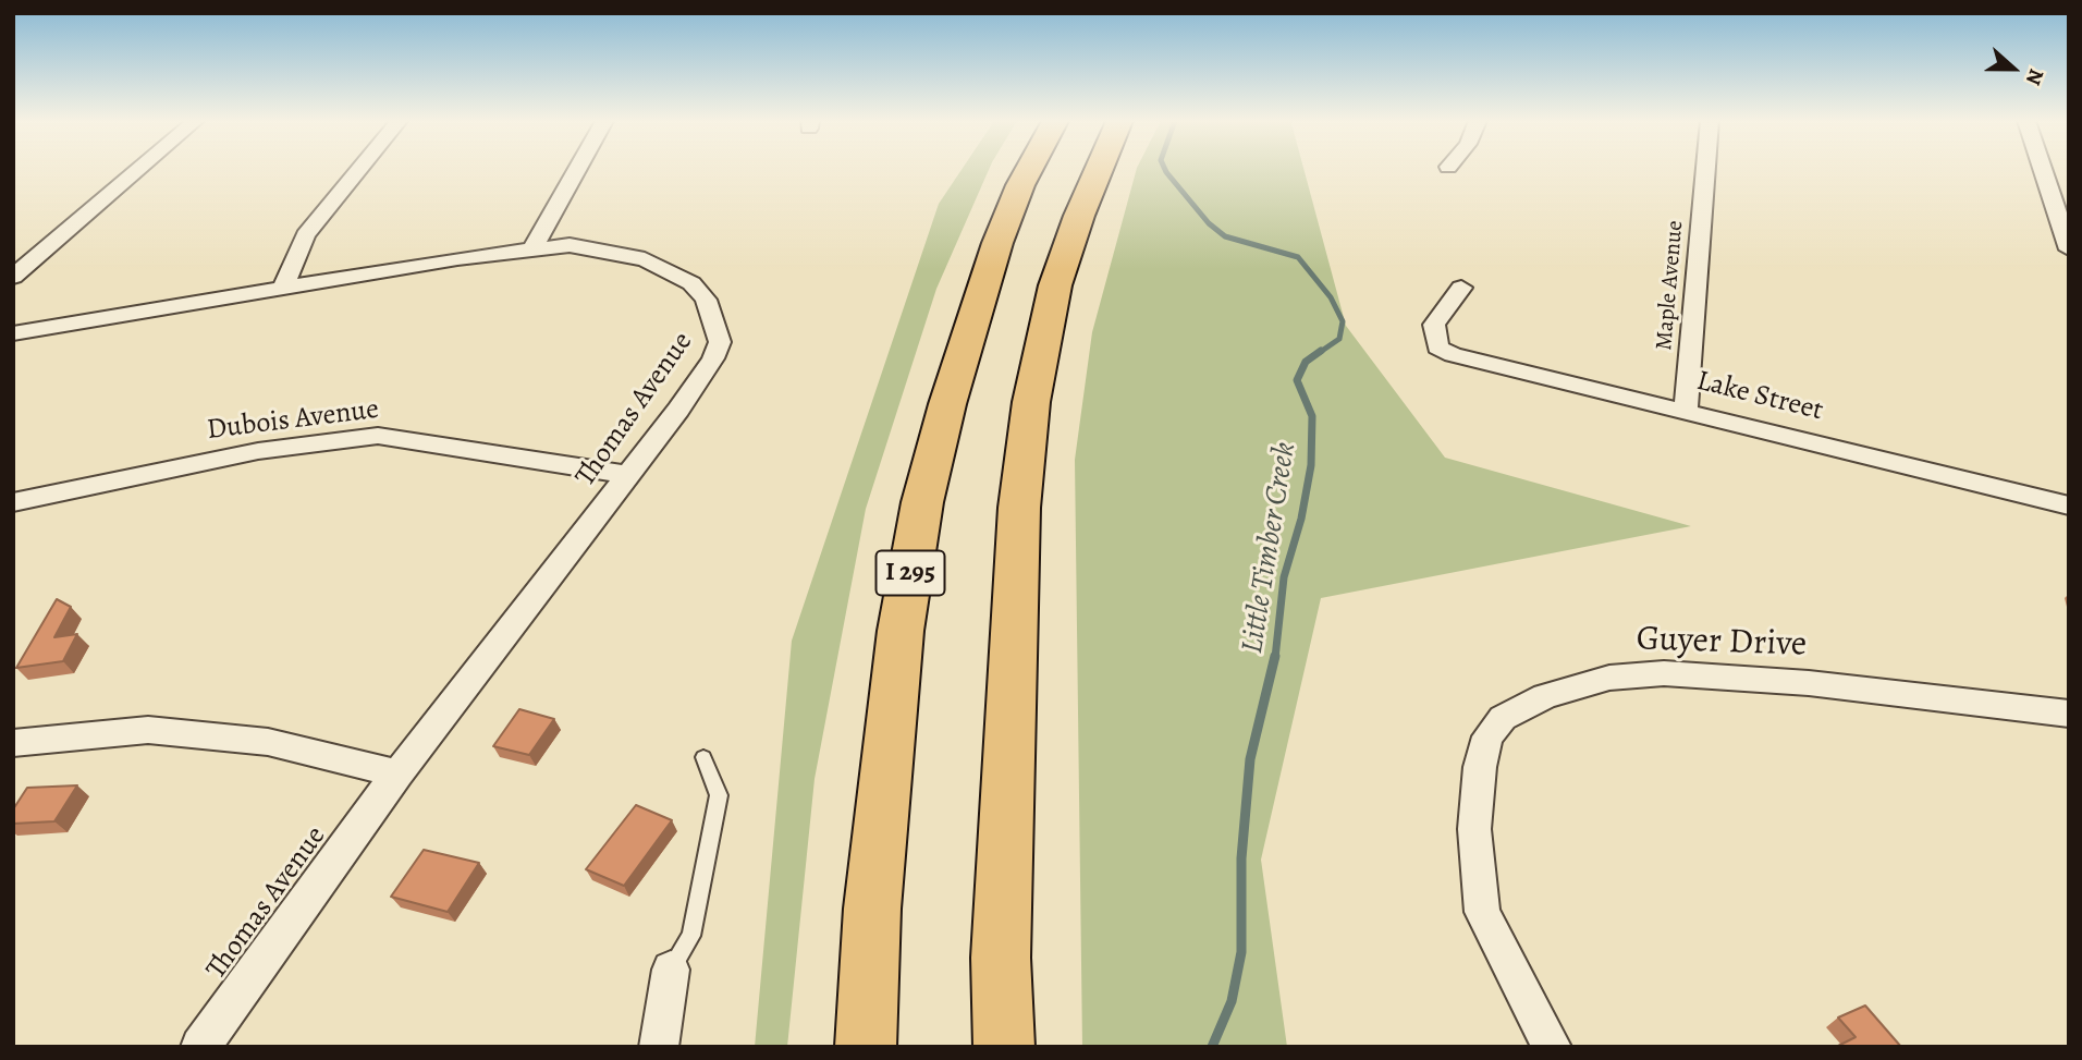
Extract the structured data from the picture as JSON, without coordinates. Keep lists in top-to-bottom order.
{
  "streets": {
    "highway": ["I 295"],
    "street": [
      "Maple Avenue",
      "Lake Street",
      "Thomas Avenue",
      "Dubois Avenue",
      "Guyer Drive"
    ]
  },
  "crossings": [
    ["Maple Avenue", "Lake Street"],
    ["Thomas Avenue", "Dubois Avenue"]
  ],
  "water": ["Little Timber Creek"],
  "north": "right"
}
